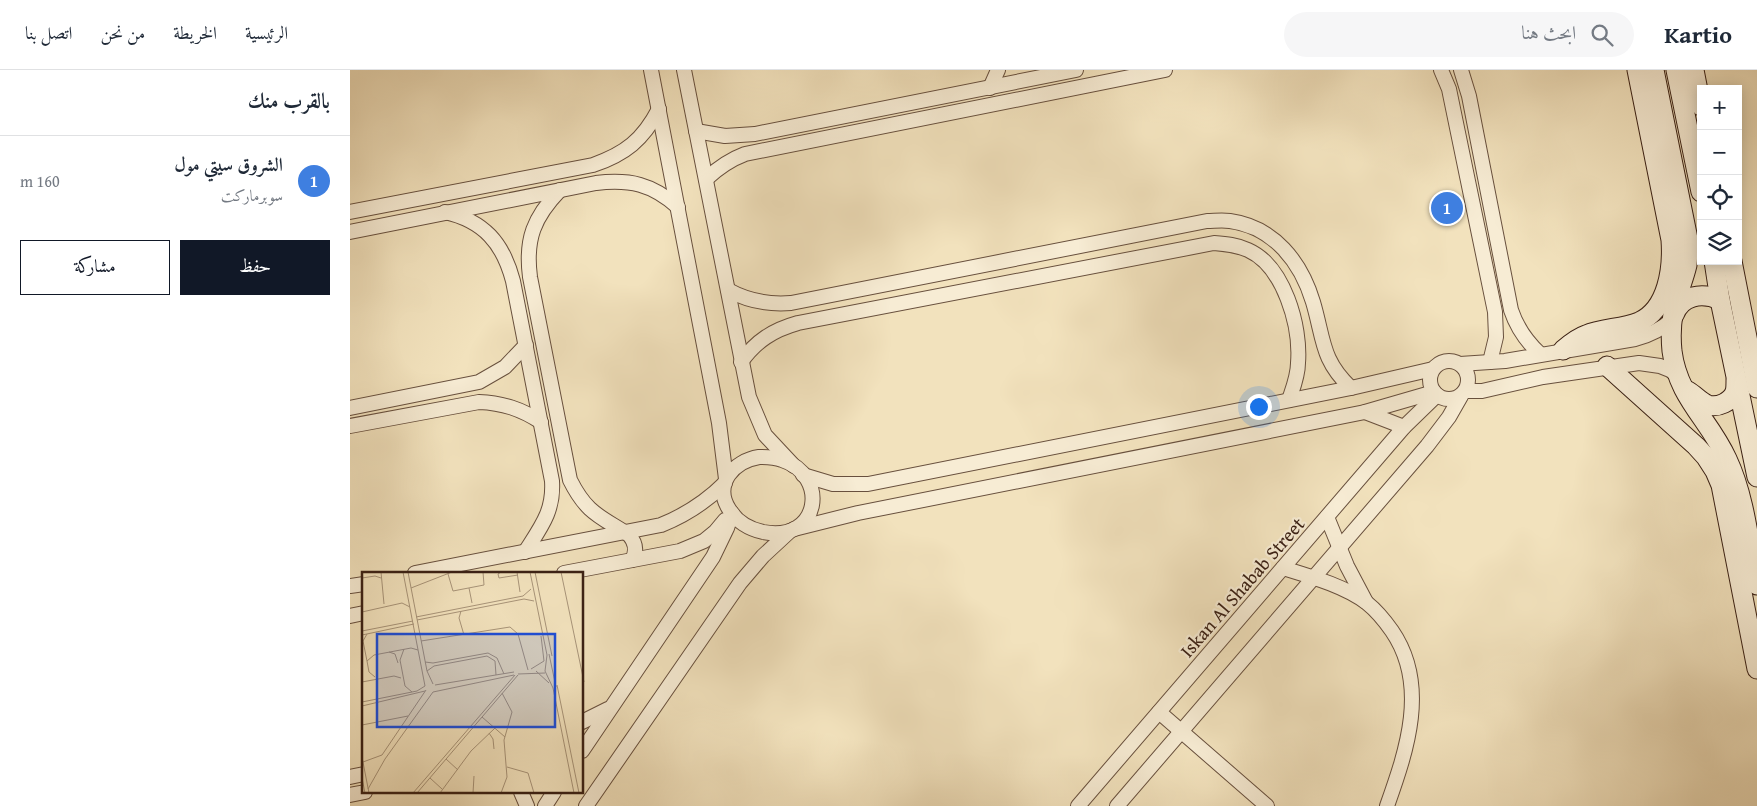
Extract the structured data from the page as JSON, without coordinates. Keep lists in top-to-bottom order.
{
  "streets": {
    "street": ["Iskan Al Shabab Street"]
  },
  "page": {
    "header": "Kartio",
    "search": "ابحث هنا",
    "nav": [
      "الرئيسية",
      "الخريطة",
      "من نحن",
      "اتصل بنا"
    ],
    "heading": "بالقرب منك",
    "map_buttons": ["+", "−"],
    "list": [
      {
        "mark": "1",
        "name": "الشروق سيتي مول",
        "note": "سوبرماركت",
        "value": "160 m"
      }
    ],
    "pins": "1",
    "buttons": ["حفظ", "مشاركة"]
  }
}
